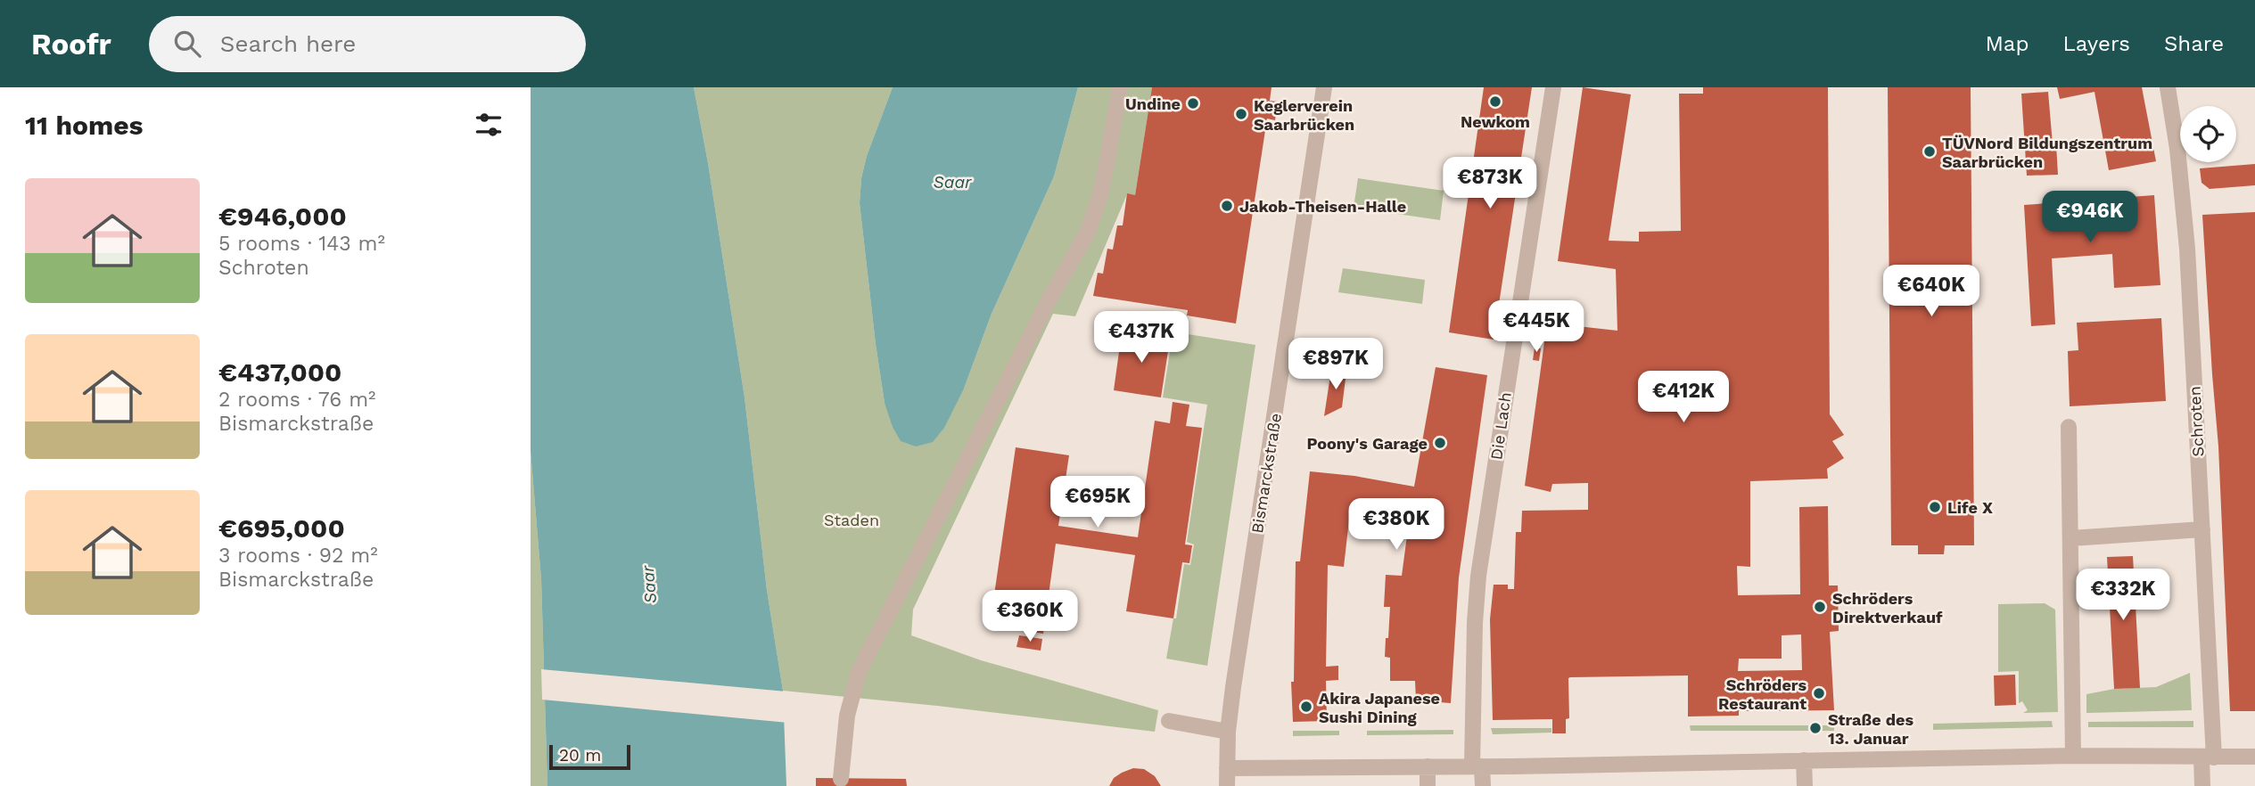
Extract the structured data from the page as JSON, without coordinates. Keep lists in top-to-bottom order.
{
  "streets": {
    "street": ["Schroten", "Die Lach", "Bismarckstraße"]
  },
  "water": ["Saar"],
  "parks": ["Staden"],
  "places": [
    "Newkom",
    "Undine",
    "Keglerverein Saarbrücken",
    "TÜVNord Bildungszentrum Saarbrücken",
    "Jakob-Theisen-Halle",
    "Poony's Garage",
    "Life X",
    "Schröders Direktverkauf",
    "Schröders Restaurant",
    "Akira Japanese Sushi Dining",
    "Straße des 13. Januar"
  ],
  "scale_bar": "20 m",
  "page": {
    "header": "Roofr",
    "search": "Search here",
    "nav": ["Map", "Layers", "Share"],
    "heading": "11 homes",
    "price": [
      "€873K",
      "€946K",
      "€640K",
      "€445K",
      "€437K",
      "€897K",
      "€412K",
      "€695K",
      "€380K",
      "€332K",
      "€360K"
    ],
    "list": [
      {
        "name": "€946,000",
        "note": "5 rooms · 143 m² · Schroten"
      },
      {
        "name": "€437,000",
        "note": "2 rooms · 76 m² · Bismarckstraße"
      },
      {
        "name": "€695,000",
        "note": "3 rooms · 92 m² · Bismarckstraße"
      }
    ],
    "scale": "20 m"
  }
}
